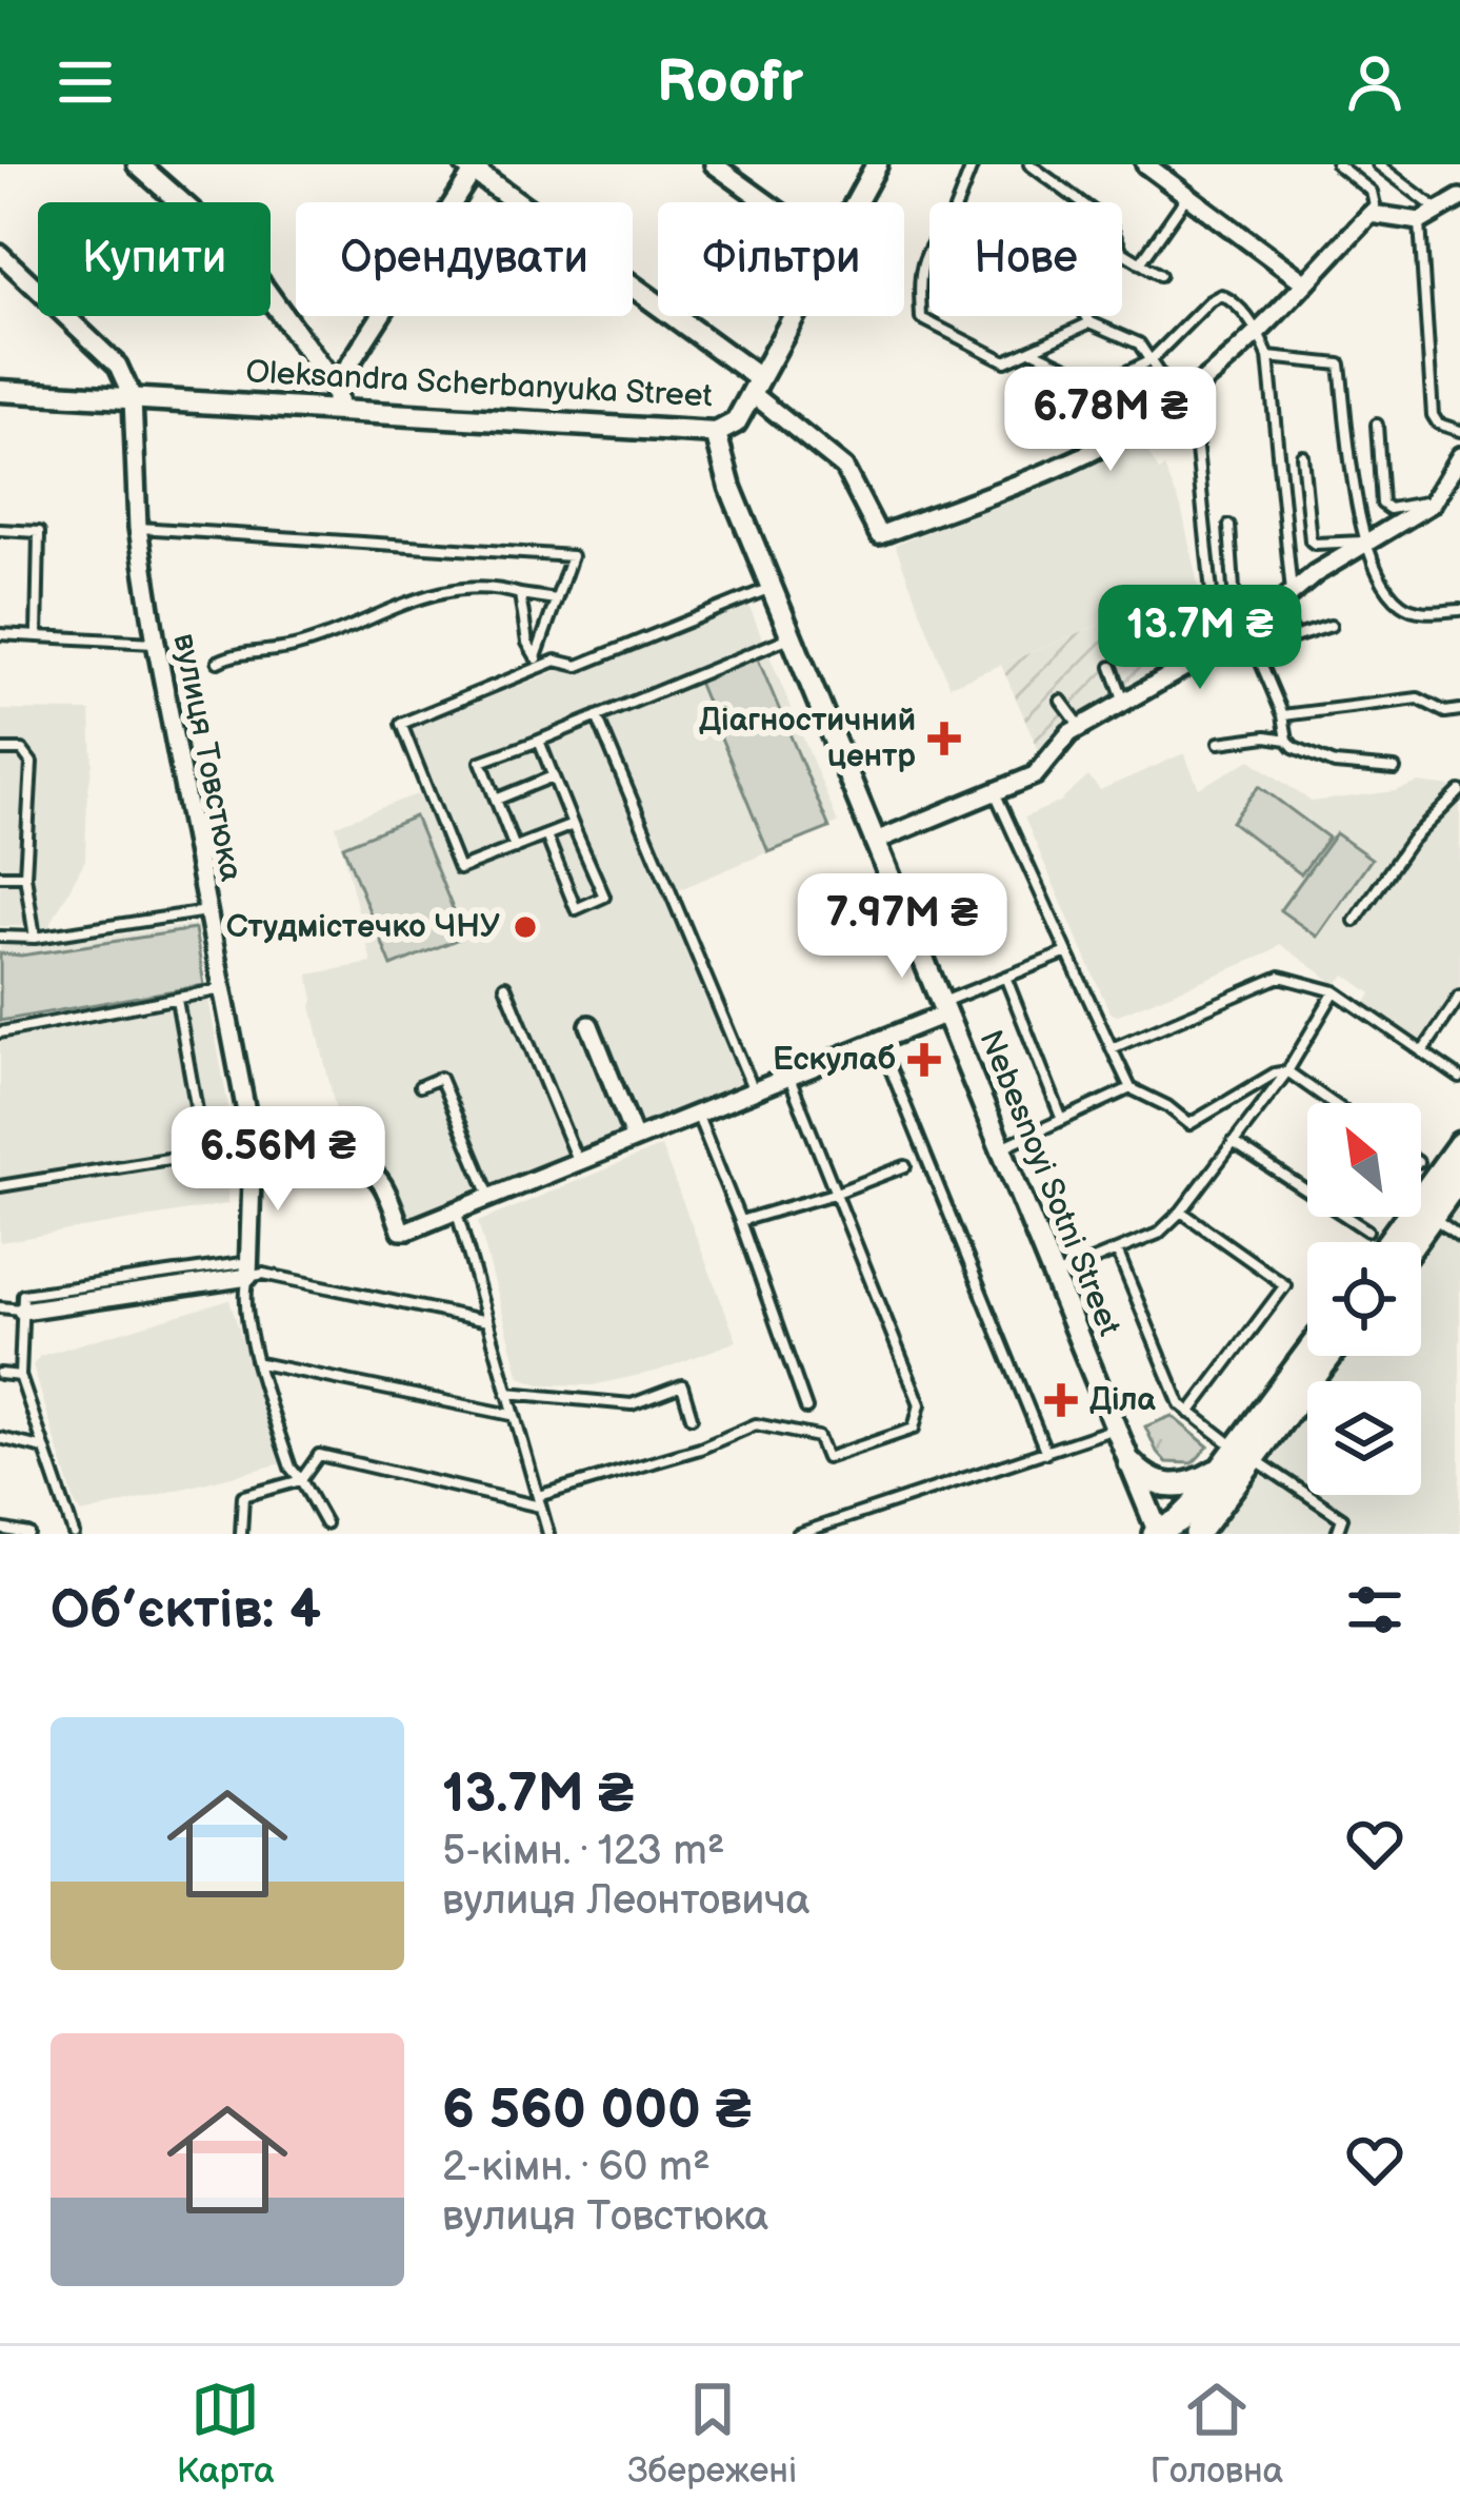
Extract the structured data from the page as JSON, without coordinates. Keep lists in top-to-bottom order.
{
  "streets": {
    "street": ["Oleksandra Scherbanyuka Street", "вулиця Товстюка", "Nebesnoyi Sotni Street"]
  },
  "crossings": [
    ["Oleksandra Scherbanyuka Street", "вулиця Товстюка"],
    ["Oleksandra Scherbanyuka Street", "Nebesnoyi Sotni Street"]
  ],
  "places": {
    "health": ["Діагностичний центр", "Ескулаб", "Діла"],
    "other": ["Студмістечко ЧНУ"]
  },
  "north": "top left",
  "page": {
    "header": "Roofr",
    "chip": [
      "Купити",
      "Орендувати",
      "Фільтри",
      "Нове"
    ],
    "price": [
      "6.78M ₴",
      "13.7M ₴",
      "7.97M ₴",
      "6.56M ₴"
    ],
    "heading": "Об’єктів: 4",
    "list": [
      {
        "name": "13.7M ₴",
        "note": "5-кімн. · 123 m² · вулиця Леонтовича"
      },
      {
        "name": "6 560 000 ₴",
        "note": "2-кімн. · 60 m² · вулиця Товстюка"
      }
    ],
    "tabs": ["Карта", "Збережені", "Головна"]
  }
}
